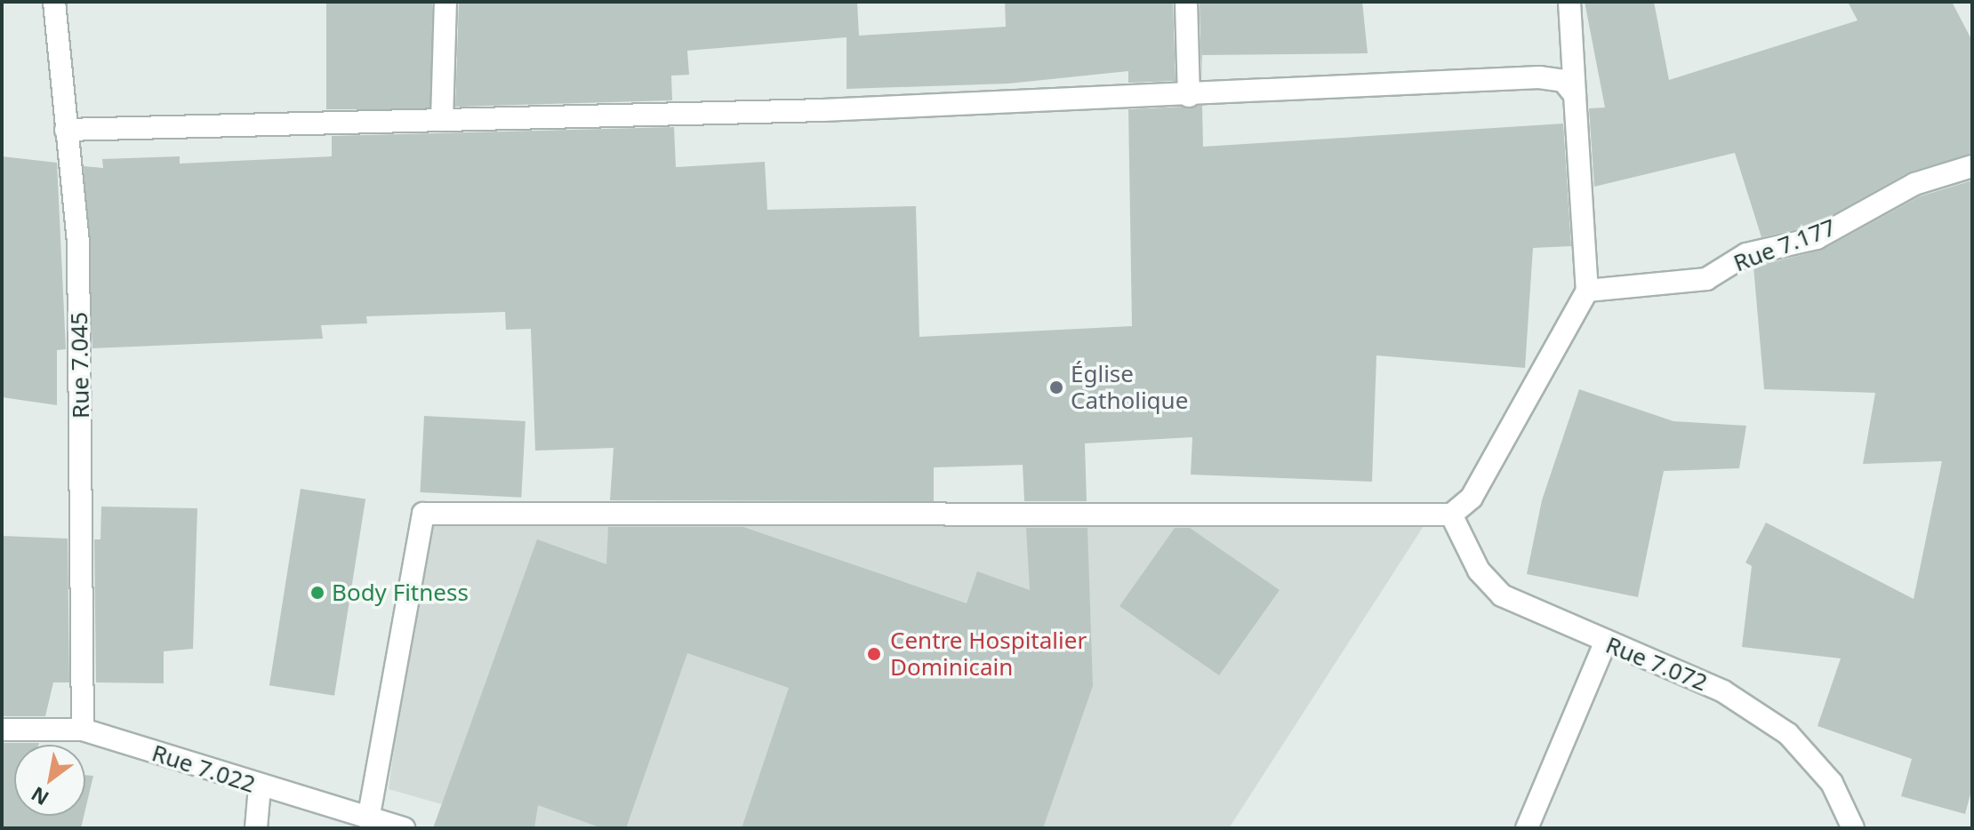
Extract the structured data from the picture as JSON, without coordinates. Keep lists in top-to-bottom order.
{
  "streets": {
    "street": [
      "Rue 7.177",
      "Rue 7.045",
      "Rue 7.072",
      "Rue 7.022"
    ]
  },
  "crossings": [
    ["Rue 7.045", "Rue 7.022"]
  ],
  "places": ["Église Catholique", "Body Fitness", "Centre Hospitalier Dominicain"],
  "north": "bottom left"
}
